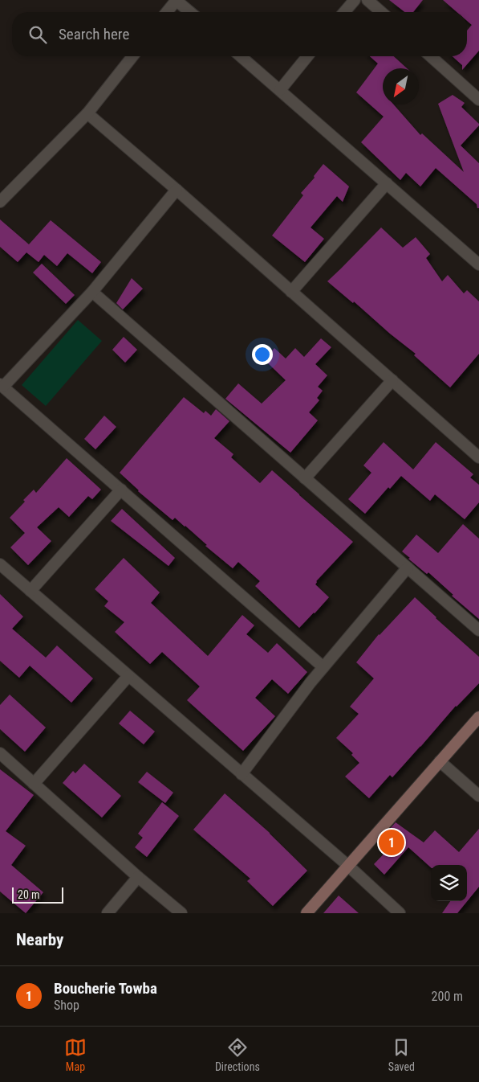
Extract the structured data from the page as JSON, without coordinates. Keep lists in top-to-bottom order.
{
  "scale_bar": "20 m",
  "north": "bottom left",
  "page": {
    "search": "Search here",
    "pins": "1",
    "scale": "20 m",
    "heading": "Nearby",
    "list": [
      {
        "mark": "1",
        "name": "Boucherie Towba",
        "note": "Shop",
        "value": "200 m"
      }
    ],
    "nav": ["Map", "Directions", "Saved"]
  }
}
